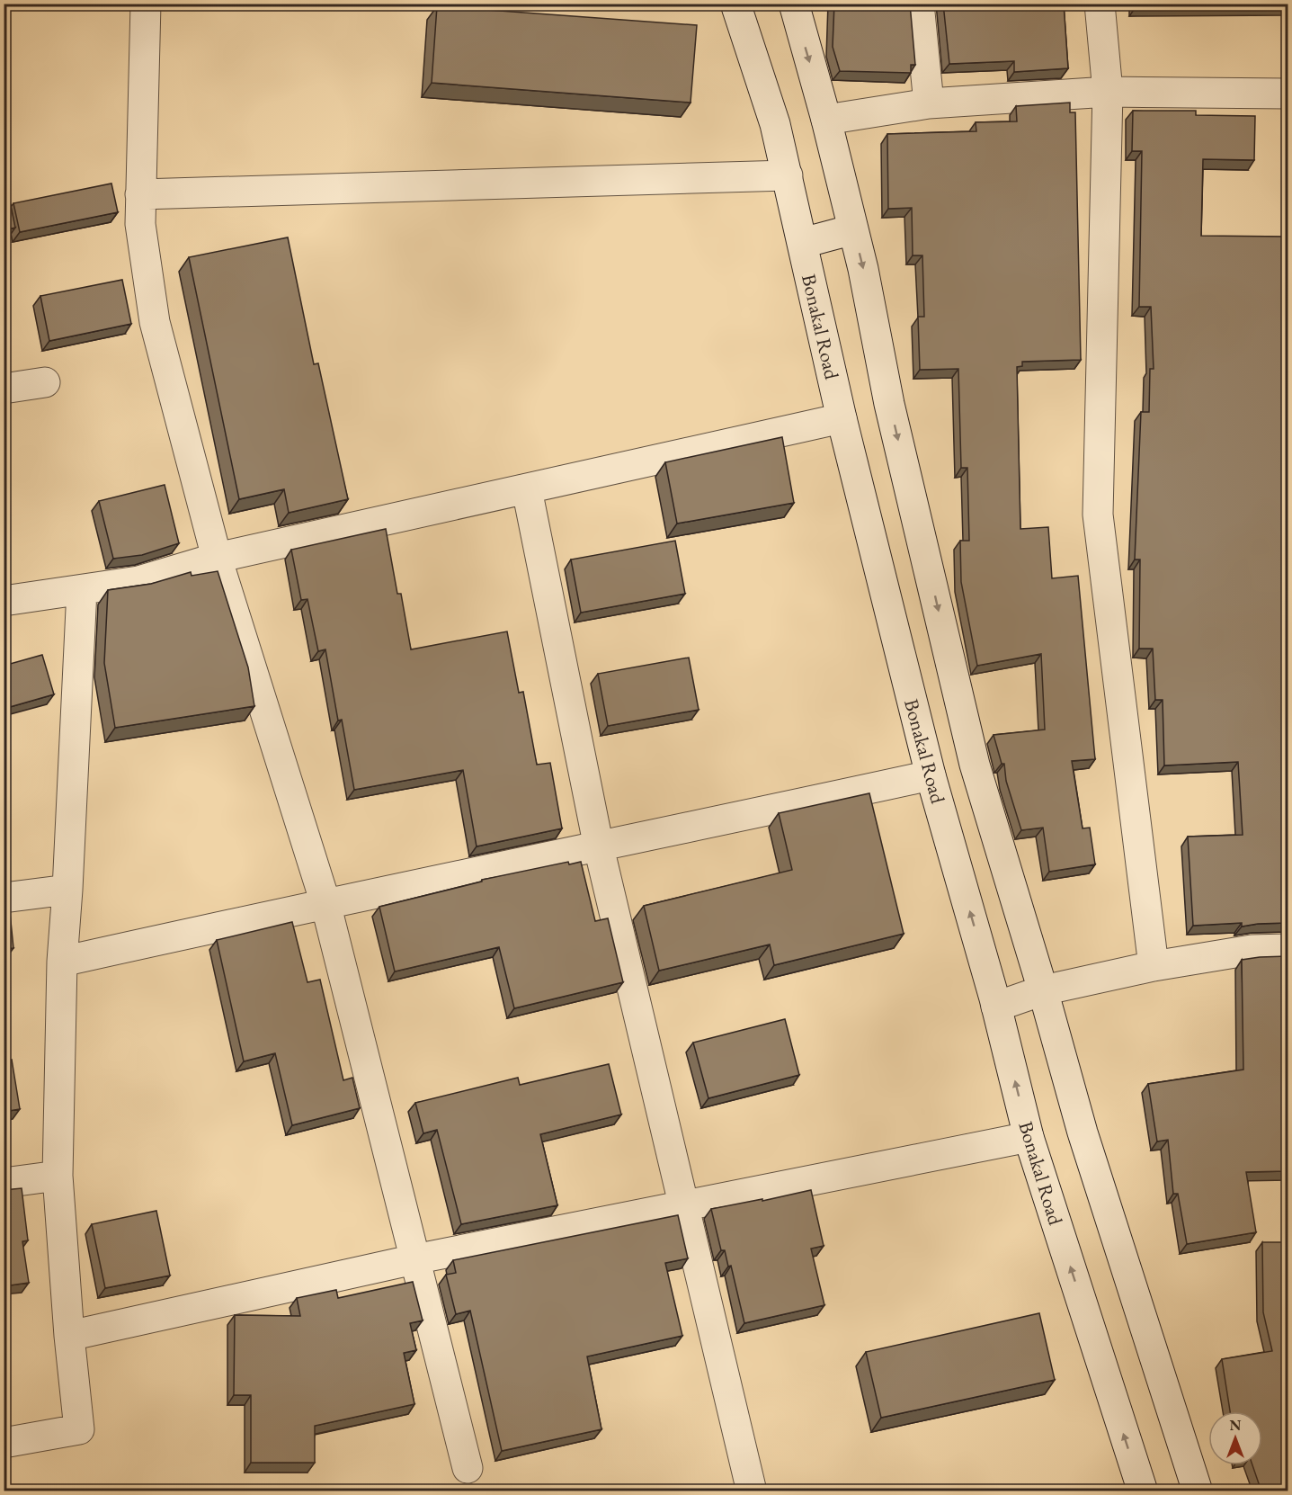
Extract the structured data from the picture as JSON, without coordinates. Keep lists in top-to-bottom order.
{
  "streets": {
    "street": ["Bonakal Road"]
  },
  "north": "top"
}
